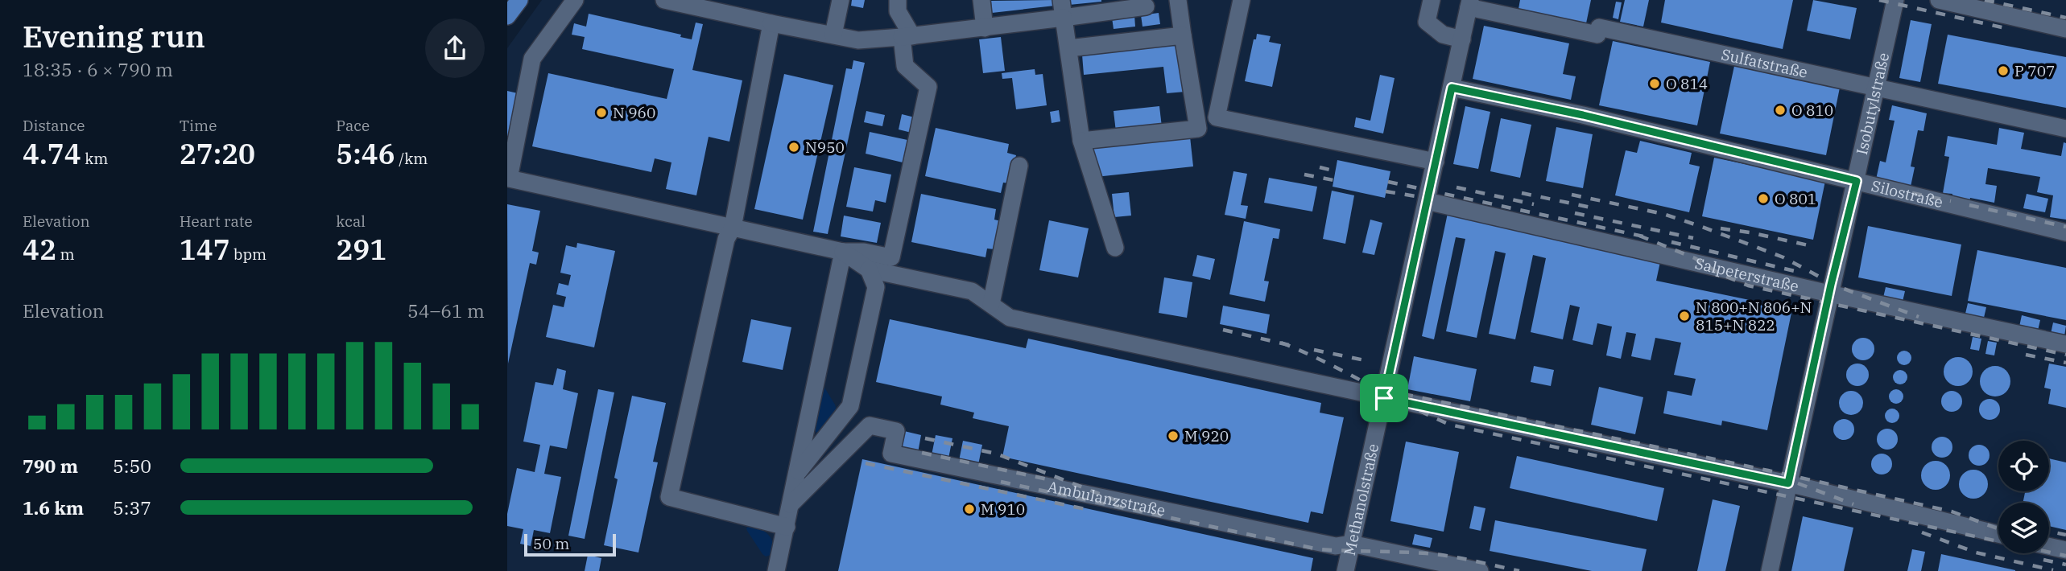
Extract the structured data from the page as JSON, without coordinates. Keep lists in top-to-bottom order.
{
  "streets": {
    "street": [
      "Sulfatstraße",
      "Isobutylstraße",
      "Silostraße",
      "Salpeterstraße",
      "Ambulanzstraße",
      "Methanolstraße"
    ]
  },
  "crossings": [
    ["Sulfatstraße", "Isobutylstraße"],
    ["Sulfatstraße", "Methanolstraße"],
    ["Isobutylstraße", "Silostraße"],
    ["Isobutylstraße", "Salpeterstraße"],
    ["Silostraße", "Methanolstraße"],
    ["Salpeterstraße", "Methanolstraße"],
    ["Ambulanzstraße", "Methanolstraße"]
  ],
  "places": [
    "P 707",
    "O 814",
    "O 810",
    "N 960",
    "N950",
    "O 801",
    "N 800+N 806+N 815+N 822",
    "M 920",
    "M 910"
  ],
  "scale_bar": "50 m",
  "page": {
    "heading": ["Evening run", "18:35 · 6 × 790 m"],
    "stats": [
      ["Distance", "4.74 km"],
      ["Time", "27:20"],
      ["Pace", "5:46 /km"],
      ["Elevation", "42 m"],
      ["Heart rate", "147 bpm"],
      ["kcal", "291"]
    ],
    "chart": ["Elevation", "54–61 m"],
    "list": [
      {
        "name": "790 m",
        "note": "5:50"
      },
      {
        "name": "1.6 km",
        "note": "5:37"
      }
    ],
    "scale": "50 m"
  }
}
